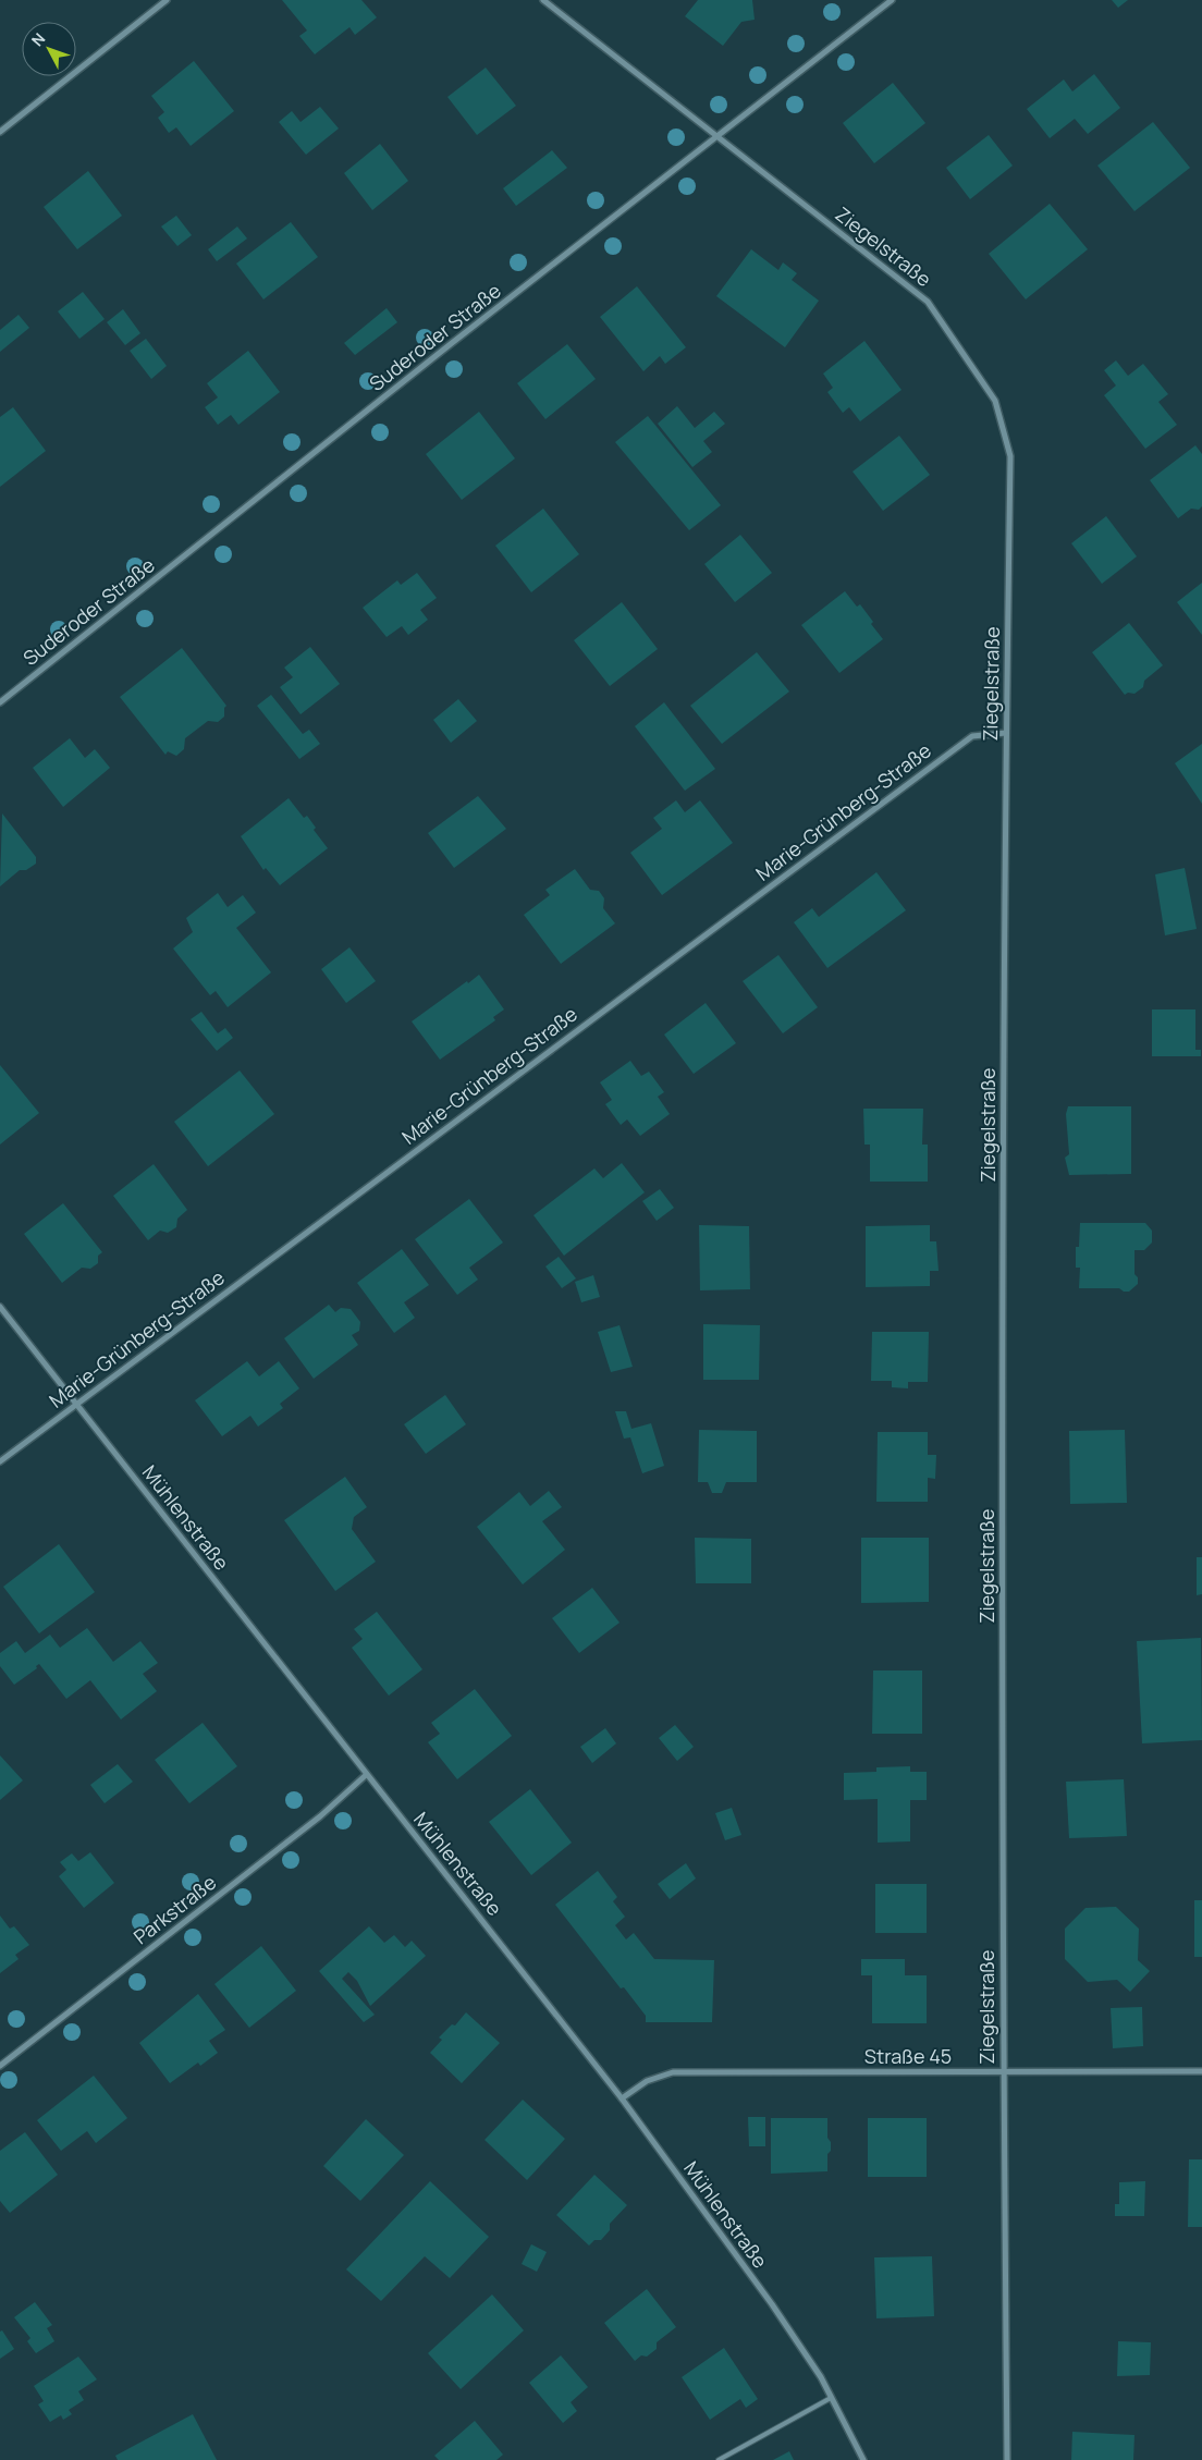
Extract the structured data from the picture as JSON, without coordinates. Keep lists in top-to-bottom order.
{
  "streets": {
    "street": [
      "Ziegelstraße",
      "Suderoder Straße",
      "Marie-Grünberg-Straße",
      "Mühlenstraße",
      "Parkstraße",
      "Straße 45"
    ]
  },
  "crossings": [
    ["Ziegelstraße", "Suderoder Straße"],
    ["Ziegelstraße", "Marie-Grünberg-Straße"],
    ["Ziegelstraße", "Straße 45"],
    ["Marie-Grünberg-Straße", "Mühlenstraße"],
    ["Mühlenstraße", "Parkstraße"],
    ["Mühlenstraße", "Straße 45"]
  ],
  "north": "top left"
}
